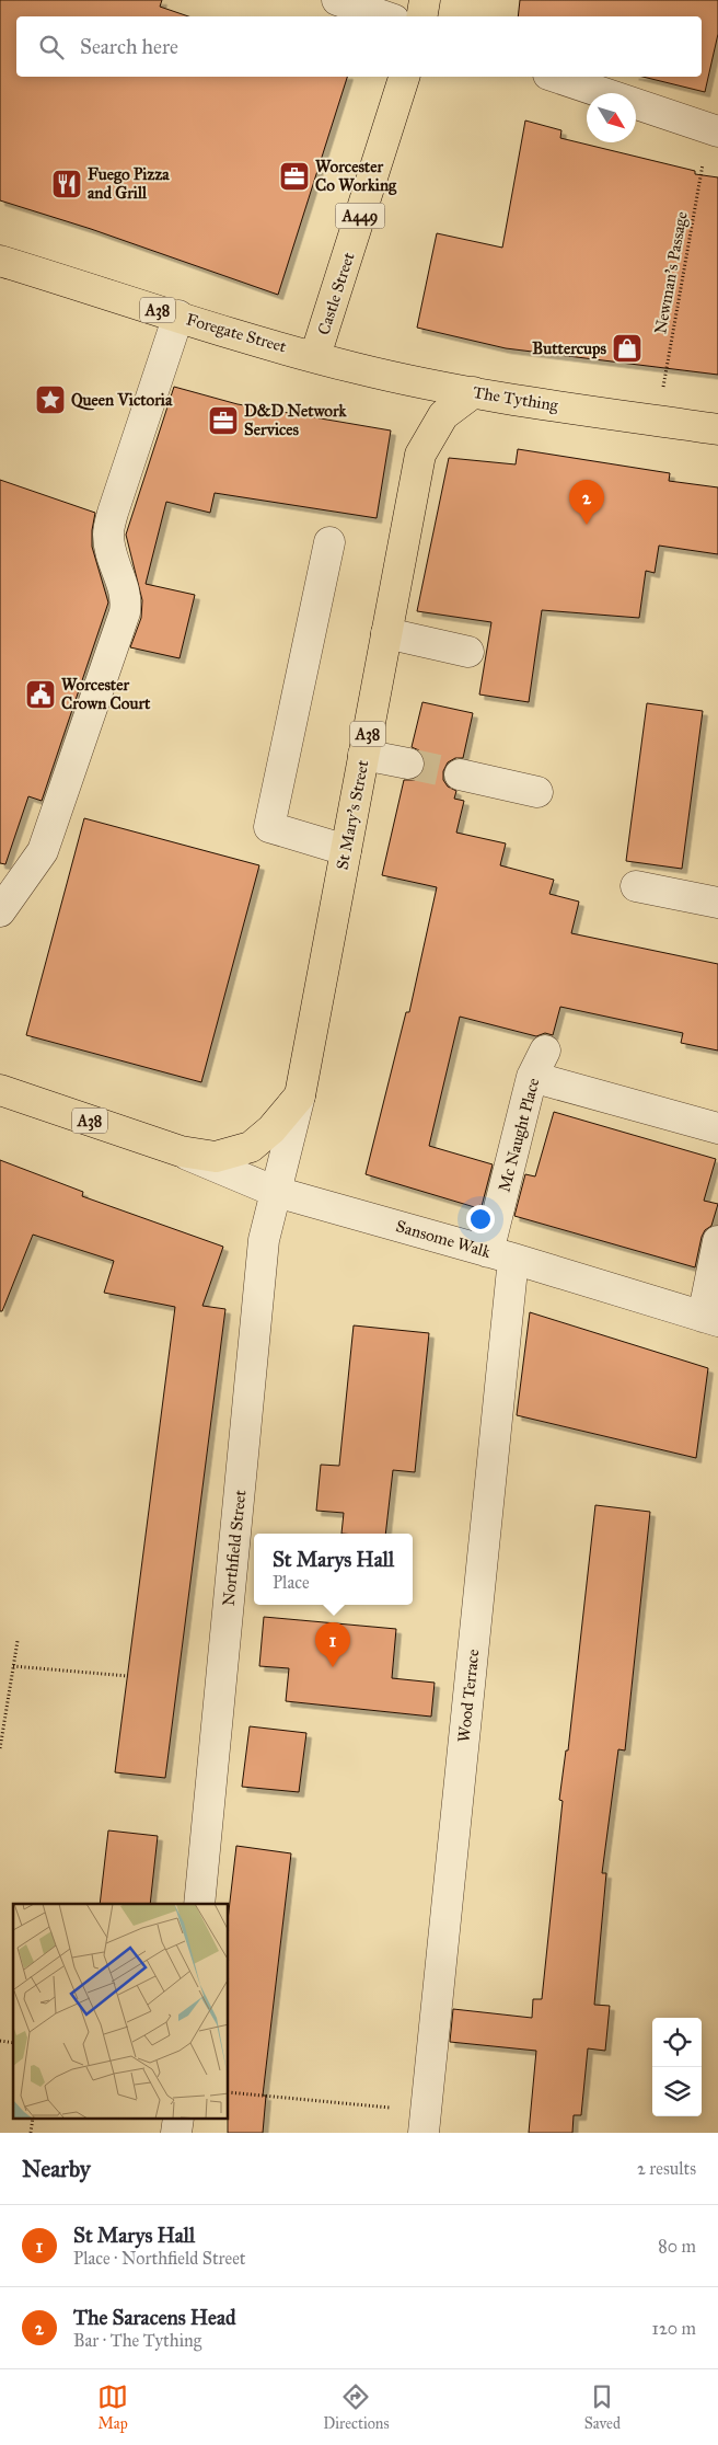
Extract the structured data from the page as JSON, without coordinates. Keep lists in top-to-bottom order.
{
  "streets": {
    "main road": [
      "A449",
      "Castle Street",
      "A38",
      "Foregate Street",
      "The Tything",
      "St Mary's Street",
      "Sansome Walk"
    ],
    "street": ["Mc Naught Place", "Northfield Street", "Wood Terrace"],
    "path": ["Newman's Passage"]
  },
  "crossings": [
    ["Newman's Passage", "The Tything"],
    ["Castle Street", "Foregate Street"],
    ["Castle Street", "The Tything"],
    ["A38", "St Mary's Street"],
    ["A38", "Sansome Walk"],
    ["A38", "Northfield Street"],
    ["Foregate Street", "The Tything"],
    ["The Tything", "St Mary's Street"],
    ["St Mary's Street", "Northfield Street"],
    ["Mc Naught Place", "Sansome Walk"],
    ["Mc Naught Place", "Wood Terrace"],
    ["Sansome Walk", "Northfield Street"],
    ["Sansome Walk", "Wood Terrace"]
  ],
  "places": {
    "office": ["Worcester Co Working", "D&D Network Services"],
    "restaurant": ["Fuego Pizza and Grill"],
    "shop": ["Buttercups"],
    "place": ["Queen Victoria"],
    "public building": ["Worcester Crown Court"]
  },
  "north": "bottom right",
  "page": {
    "search": "Search here",
    "pins": ["2", "1"],
    "popup": ["St Marys Hall", "Place"],
    "heading": ["Nearby", "2 results"],
    "list": [
      {
        "mark": "1",
        "name": "St Marys Hall",
        "note": "Place · Northfield Street",
        "value": "80 m"
      },
      {
        "mark": "2",
        "name": "The Saracens Head",
        "note": "Bar · The Tything",
        "value": "120 m"
      }
    ],
    "nav": ["Map", "Directions", "Saved"]
  }
}
